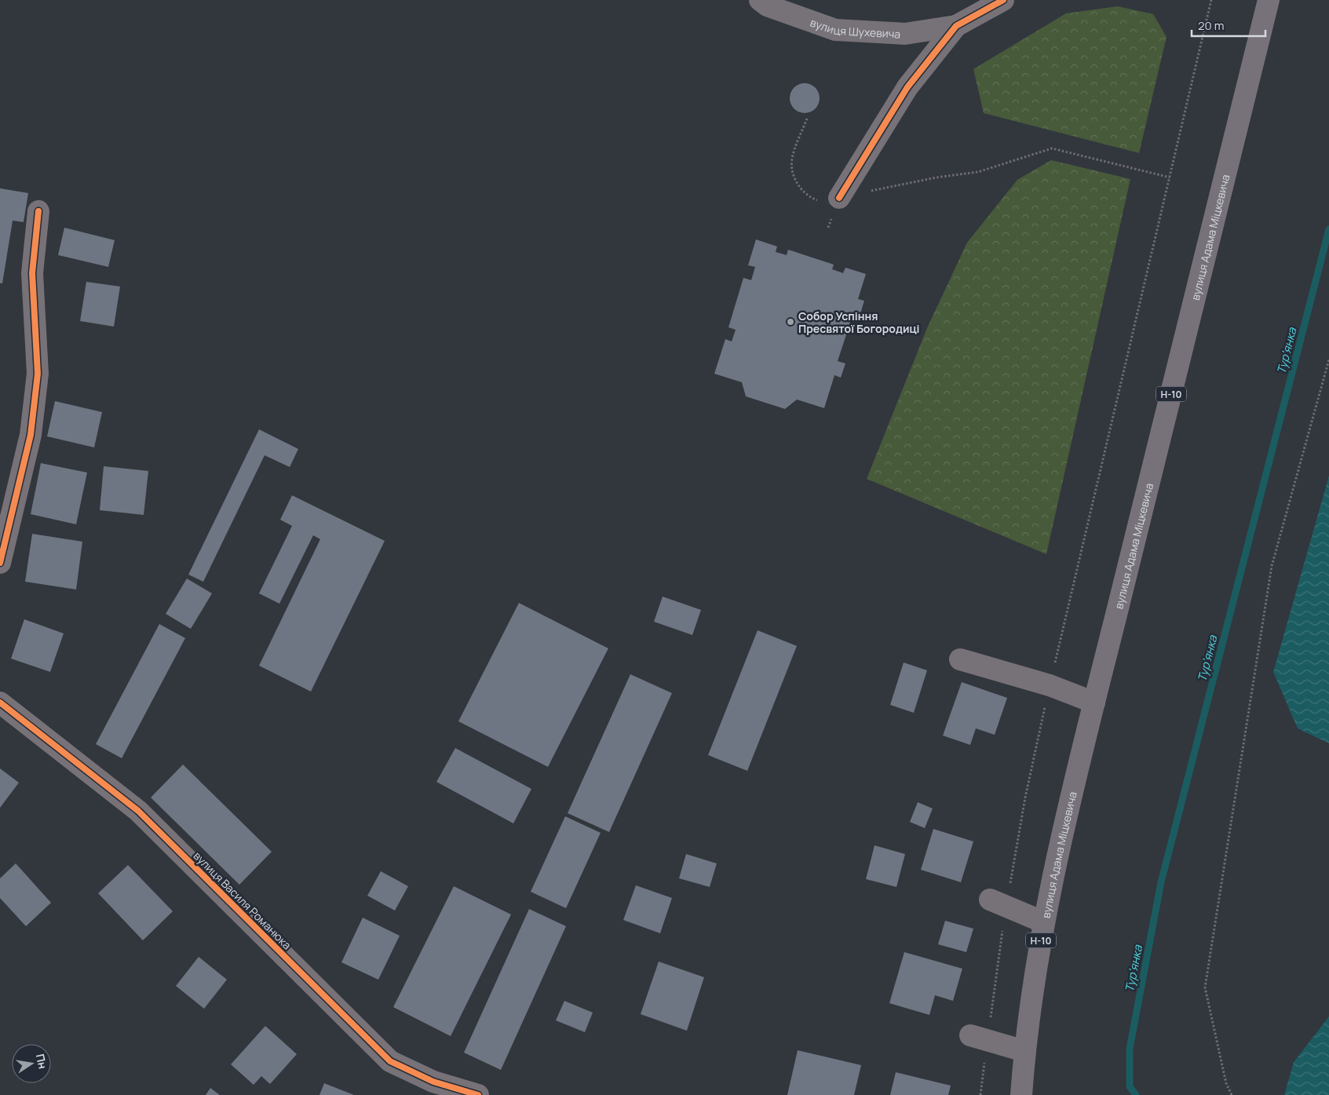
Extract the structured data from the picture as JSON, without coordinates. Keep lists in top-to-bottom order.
{
  "streets": {
    "main road": ["вулиця Адама Міцкевича", "Н-10"],
    "street": ["вулиця Шухевича", "вулиця Василя Романюка"]
  },
  "water": ["Тур'янка"],
  "places": ["Собор Успіння Пресвятої Богородиці"],
  "scale_bar": "20 m",
  "north": "right"
}
